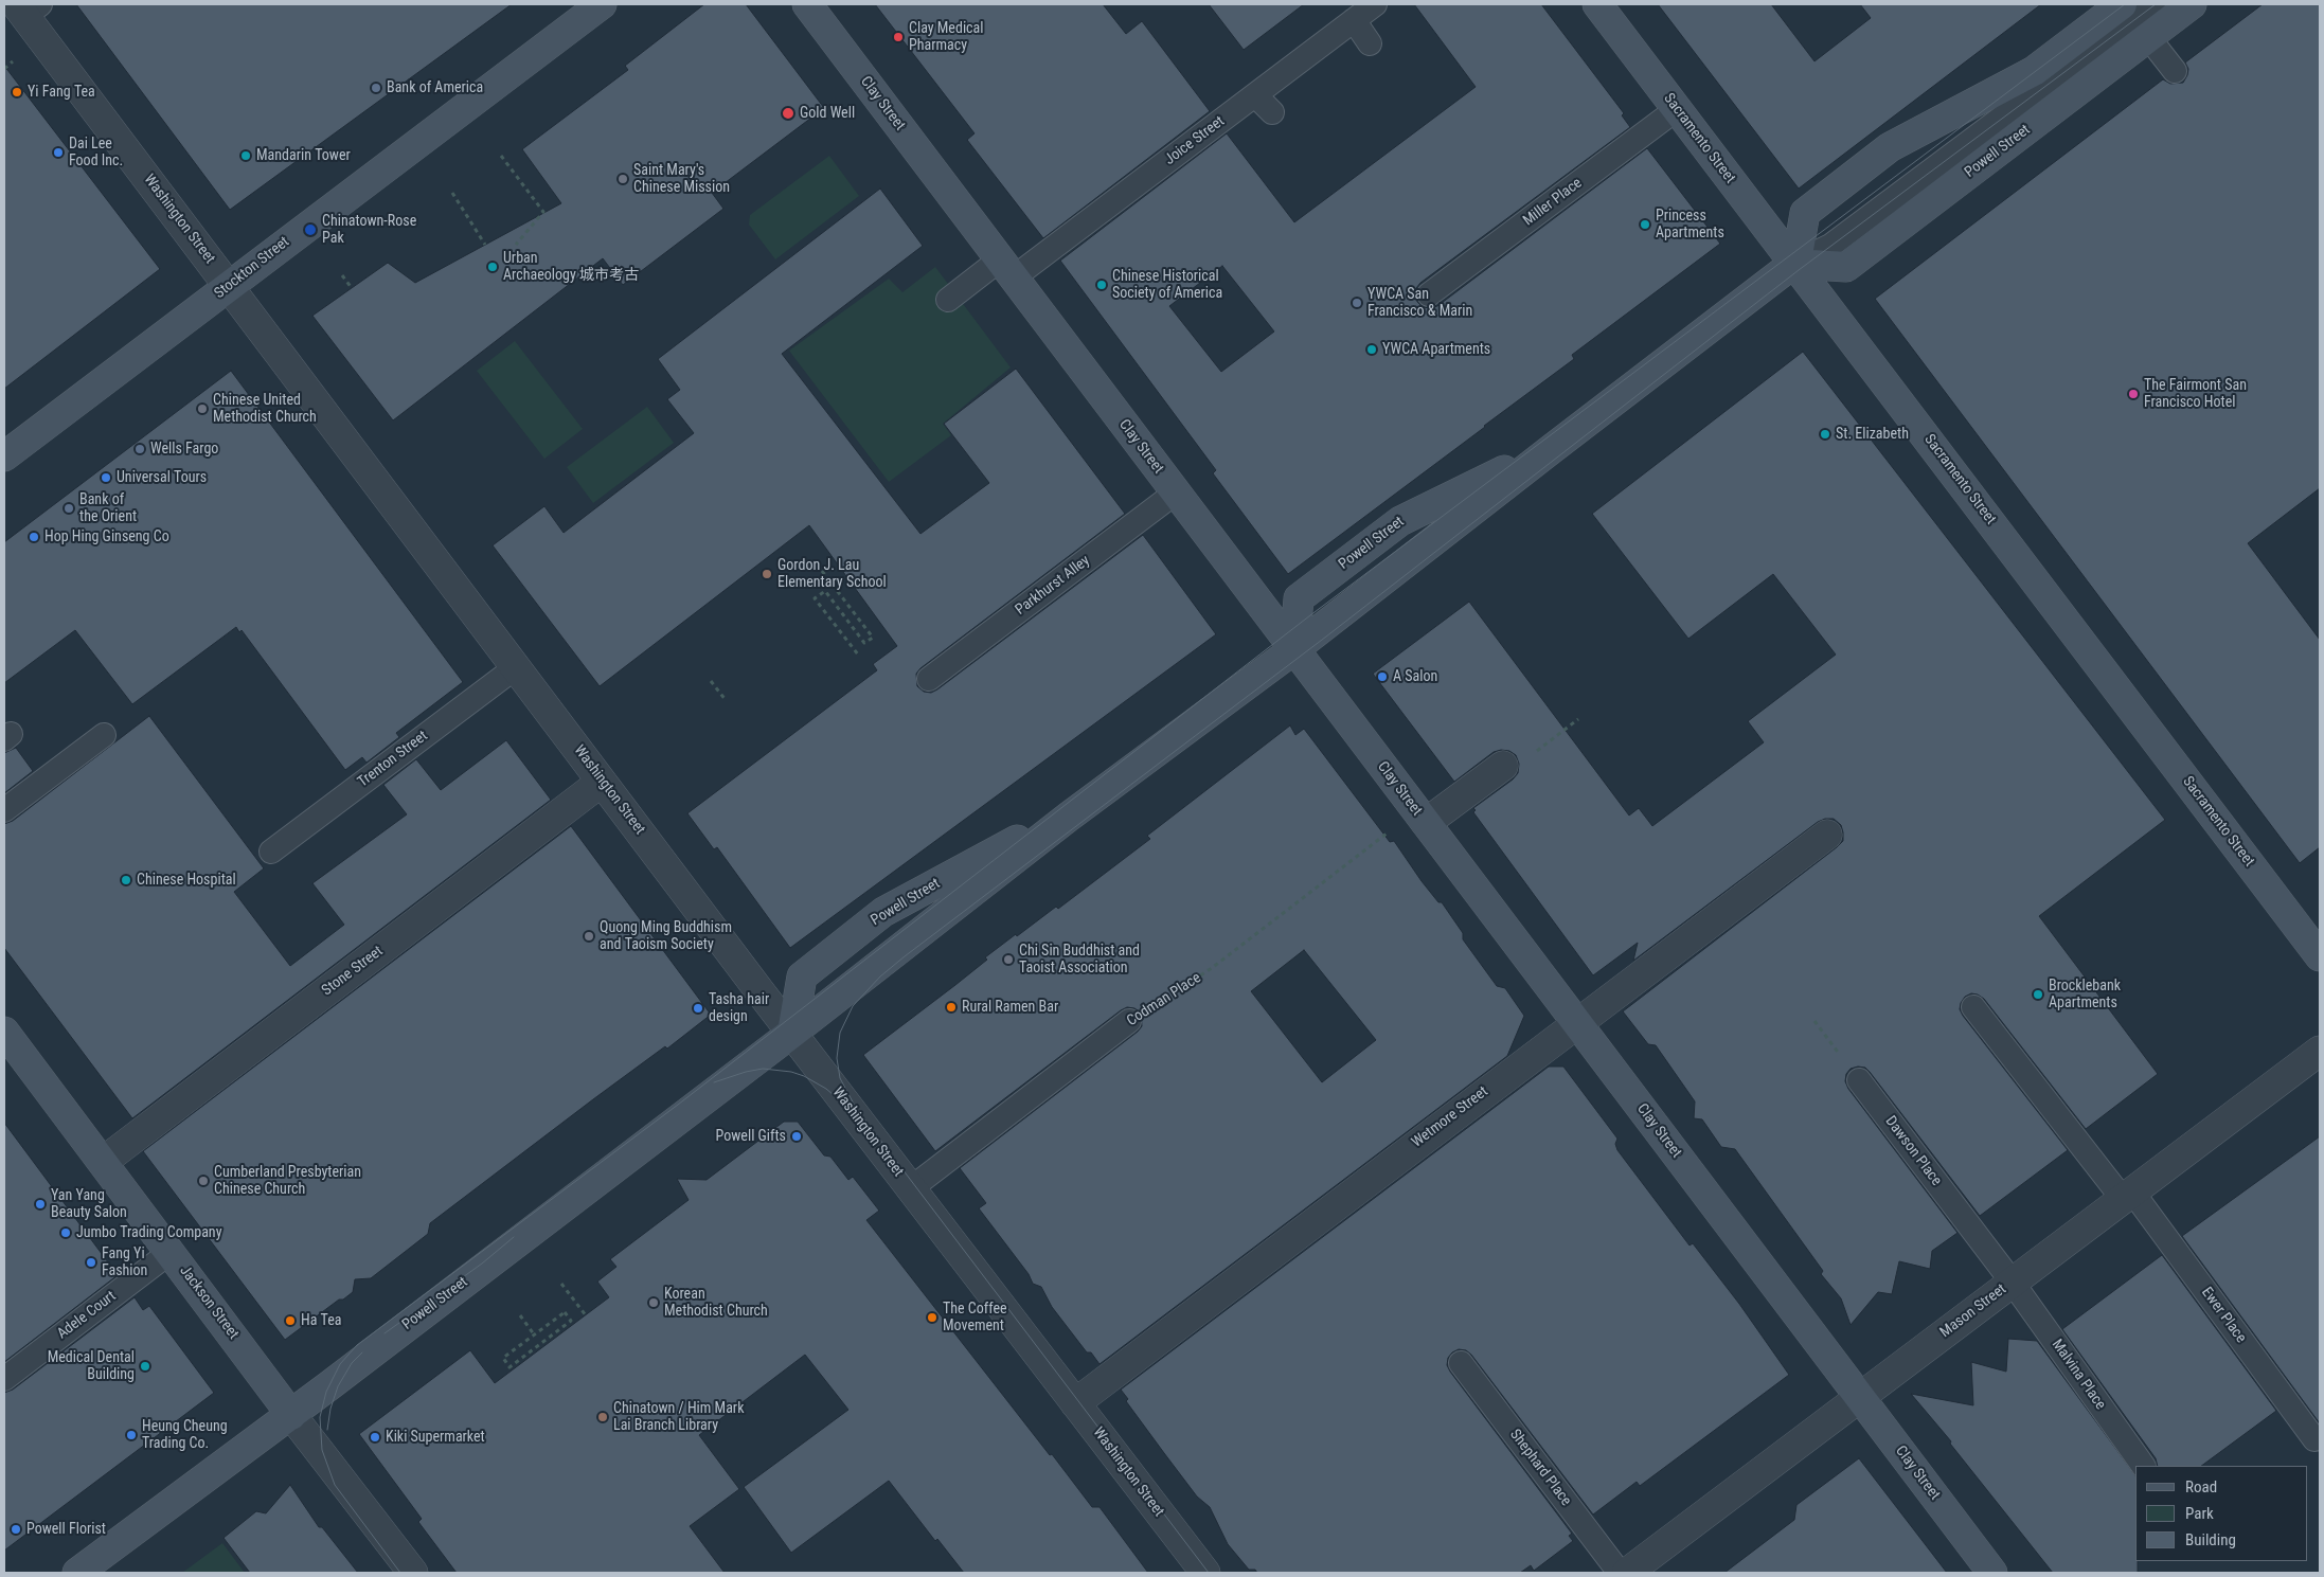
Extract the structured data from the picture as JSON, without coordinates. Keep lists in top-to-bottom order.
{
  "streets": {
    "street": [
      "Clay Street",
      "Sacramento Street",
      "Powell Street",
      "Washington Street",
      "Stockton Street",
      "Stone Street",
      "Wetmore Street",
      "Jackson Street",
      "Mason Street"
    ],
    "lane": [
      "Joice Street",
      "Miller Place",
      "Parkhurst Alley",
      "Trenton Street",
      "Codman Place",
      "Dawson Place",
      "Adele Court",
      "Ewer Place",
      "Malvina Place",
      "Shephard Place"
    ]
  },
  "crossings": [
    ["Clay Street", "Joice Street"],
    ["Clay Street", "Powell Street"],
    ["Clay Street", "Parkhurst Alley"],
    ["Clay Street", "Codman Place"],
    ["Clay Street", "Wetmore Street"],
    ["Clay Street", "Mason Street"],
    ["Sacramento Street", "Powell Street"],
    ["Sacramento Street", "Miller Place"],
    ["Powell Street", "Washington Street"],
    ["Powell Street", "Jackson Street"],
    ["Washington Street", "Stockton Street"],
    ["Washington Street", "Trenton Street"],
    ["Washington Street", "Stone Street"],
    ["Washington Street", "Codman Place"],
    ["Washington Street", "Wetmore Street"],
    ["Stone Street", "Jackson Street"],
    ["Dawson Place", "Mason Street"],
    ["Dawson Place", "Malvina Place"],
    ["Jackson Street", "Adele Court"],
    ["Mason Street", "Ewer Place"],
    ["Mason Street", "Malvina Place"]
  ],
  "places": [
    "Clay Medical Pharmacy",
    "Bank of America",
    "Yi Fang Tea",
    "Gold Well",
    "Dai Lee Food Inc.",
    "Mandarin Tower",
    "Saint Mary's Chinese Mission",
    "Princess Apartments",
    "Chinatown-Rose Pak",
    "Urban Archaeology 城市考古",
    "Chinese Historical Society of America",
    "YWCA San Francisco & Marin",
    "YWCA Apartments",
    "The Fairmont San Francisco Hotel",
    "Chinese United Methodist Church",
    "St. Elizabeth",
    "Wells Fargo",
    "Universal Tours",
    "Bank of the Orient",
    "Hop Hing Ginseng Co",
    "Gordon J. Lau Elementary School",
    "A Salon",
    "Chinese Hospital",
    "Quong Ming Buddhism and Taoism Society",
    "Chi Sin Buddhist and Taoist Association",
    "Brocklebank Apartments",
    "Rural Ramen Bar",
    "Tasha hair design",
    "Powell Gifts",
    "Cumberland Presbyterian Chinese Church",
    "Yan Yang Beauty Salon",
    "Jumbo Trading Company",
    "Fang Yi Fashion",
    "Korean Methodist Church",
    "The Coffee Movement",
    "Ha Tea",
    "Medical Dental Building",
    "Chinatown / Him Mark Lai Branch Library",
    "Heung Cheung Trading Co.",
    "Kiki Supermarket",
    "Powell Florist"
  ],
  "legend": ["Road", "Park", "Building"]
}
